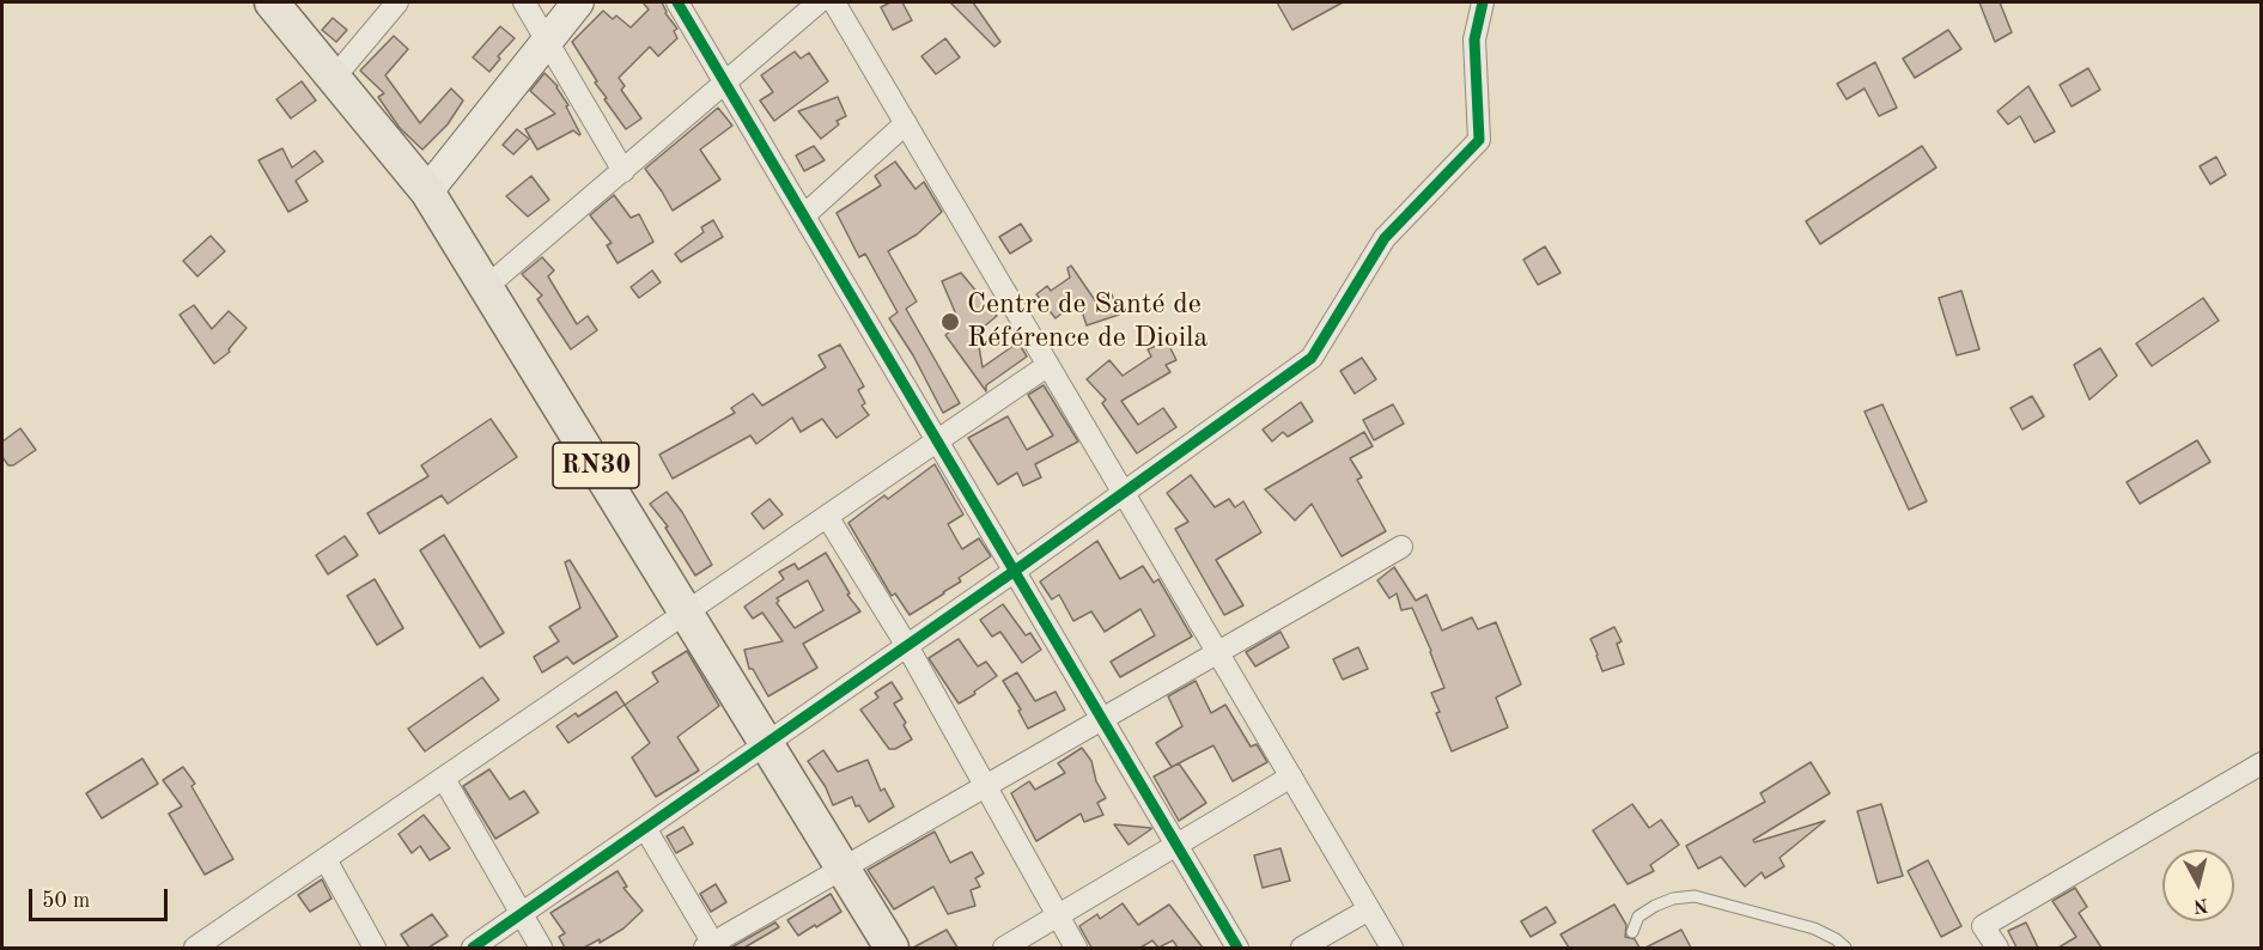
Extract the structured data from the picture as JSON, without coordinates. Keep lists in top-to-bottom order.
{
  "streets": {
    "main road": ["RN30"]
  },
  "places": ["Centre de Santé de Référence de Dioila"],
  "scale_bar": "50 m",
  "north": "bottom"
}
